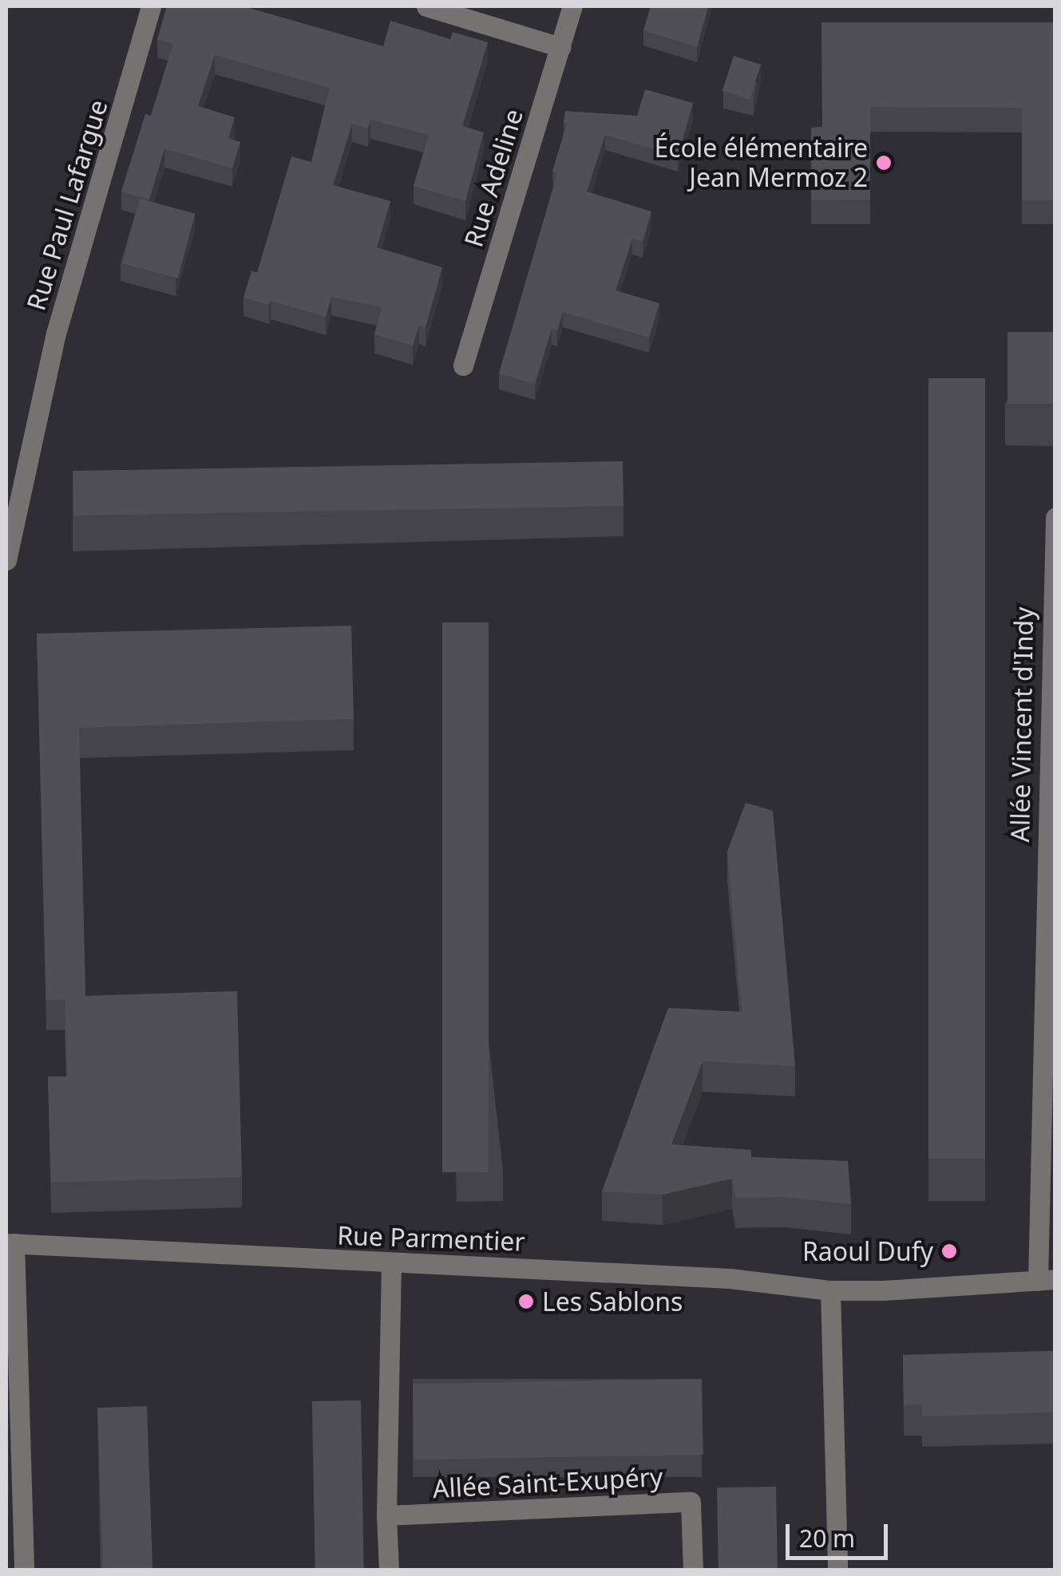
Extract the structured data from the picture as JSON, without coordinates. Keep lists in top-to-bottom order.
{
  "streets": {
    "street": [
      "Rue Adeline",
      "Rue Paul Lafargue",
      "Allée Vincent d'Indy",
      "Rue Parmentier",
      "Allée Saint-Exupéry"
    ]
  },
  "crossings": [
    ["Allée Vincent d'Indy", "Rue Parmentier"]
  ],
  "places": ["École élémentaire Jean Mermoz 2", "Raoul Dufy", "Les Sablons"],
  "scale_bar": "20 m"
}
